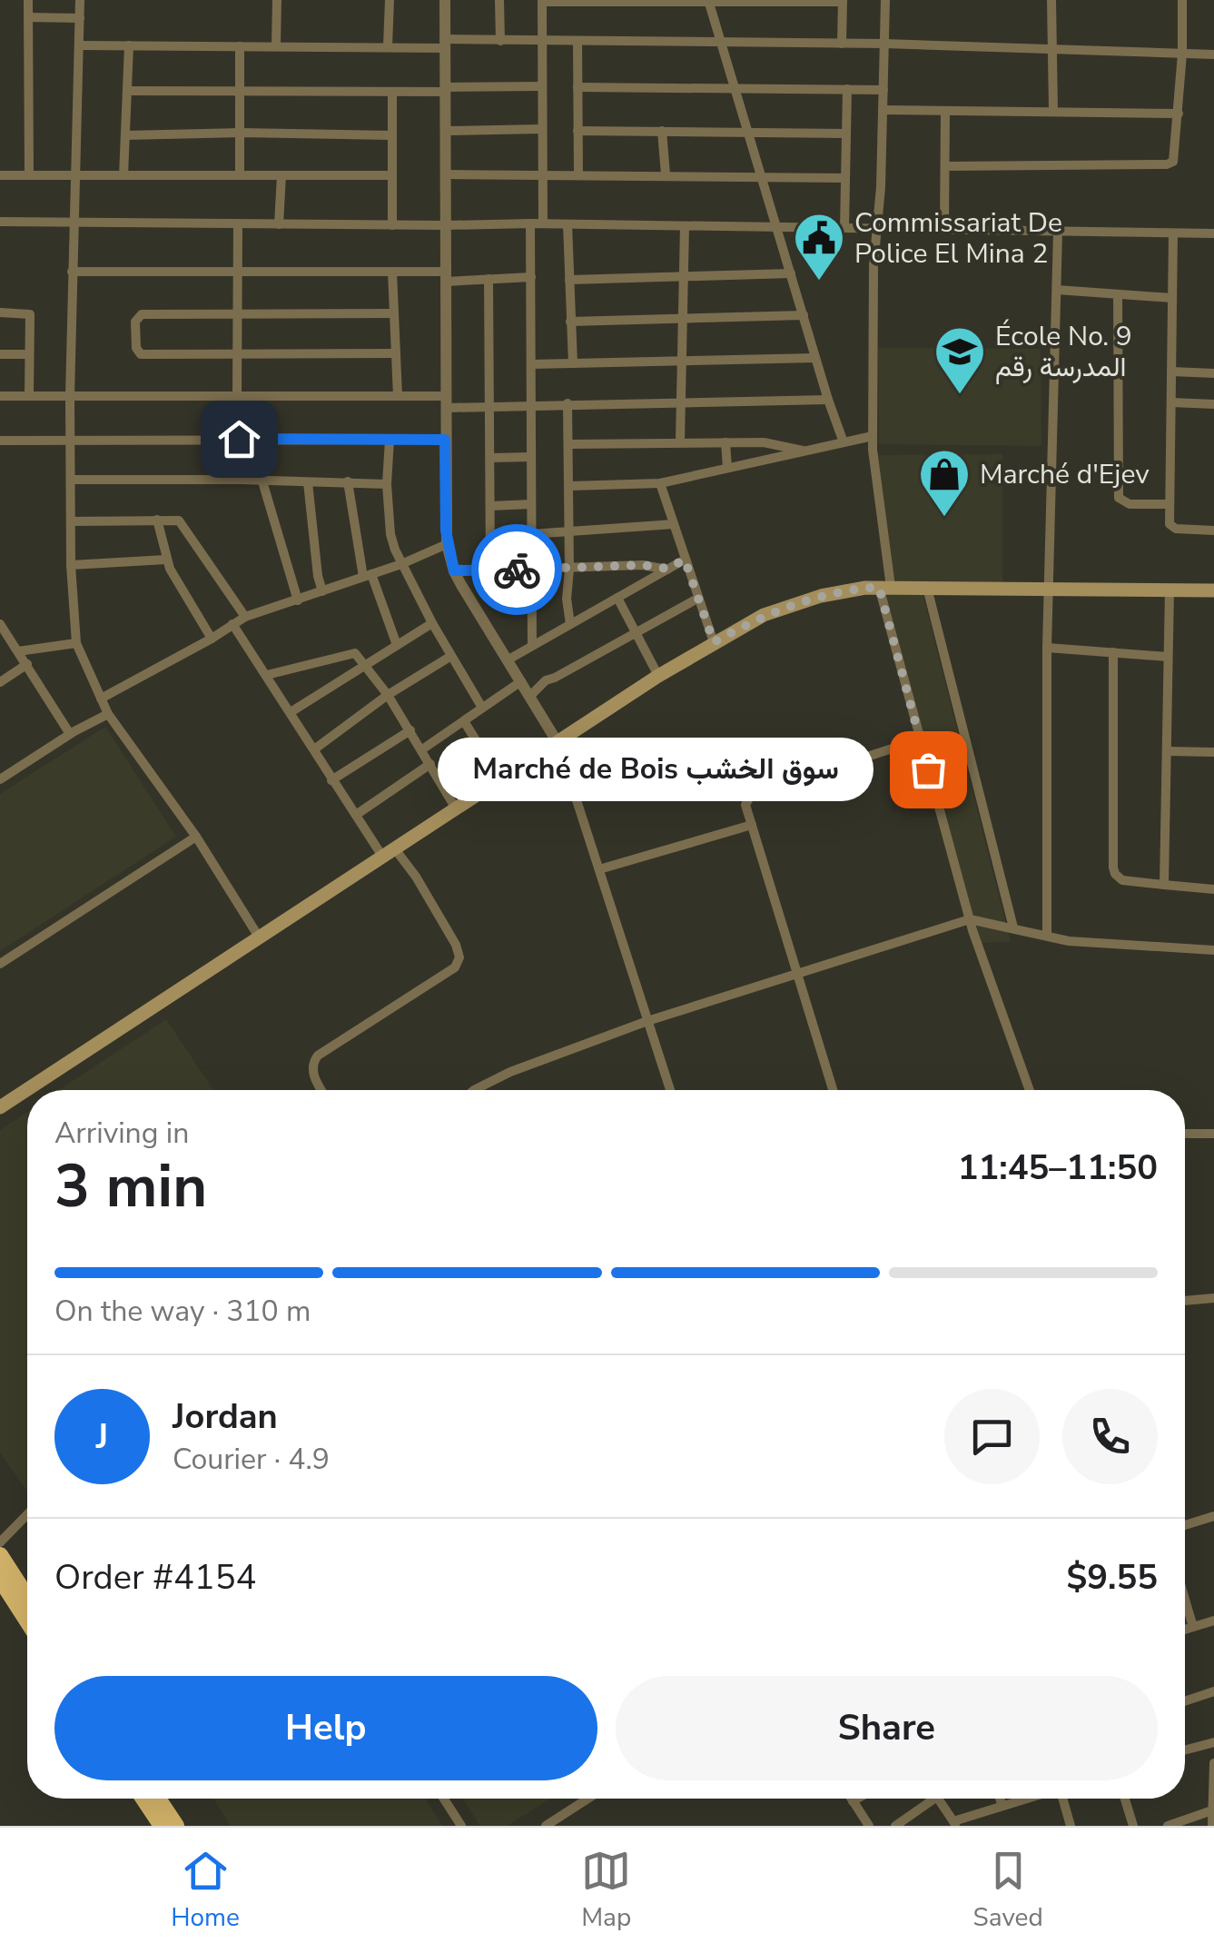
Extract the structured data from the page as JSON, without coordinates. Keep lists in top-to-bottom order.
{
  "places": {
    "public building": ["Commissariat De Police El Mina 2"],
    "school or university": ["École No. 9 المدرسة رقم"],
    "shop": ["Marché d'Ejev"],
    "other": ["Marché de Bois سوق الخشب"]
  },
  "page": {
    "bubble": "Marché de Bois سوق الخشب",
    "heading": ["3 min", "Arriving in", "11:45–11:50"],
    "panel": [
      "Jordan",
      "Courier · 4.9",
      "Order #4154",
      "$9.55"
    ],
    "bar": "On the way · 310 m",
    "round": "J",
    "buttons": ["Help", "Share"],
    "tabs": ["Home", "Map", "Saved"]
  }
}
